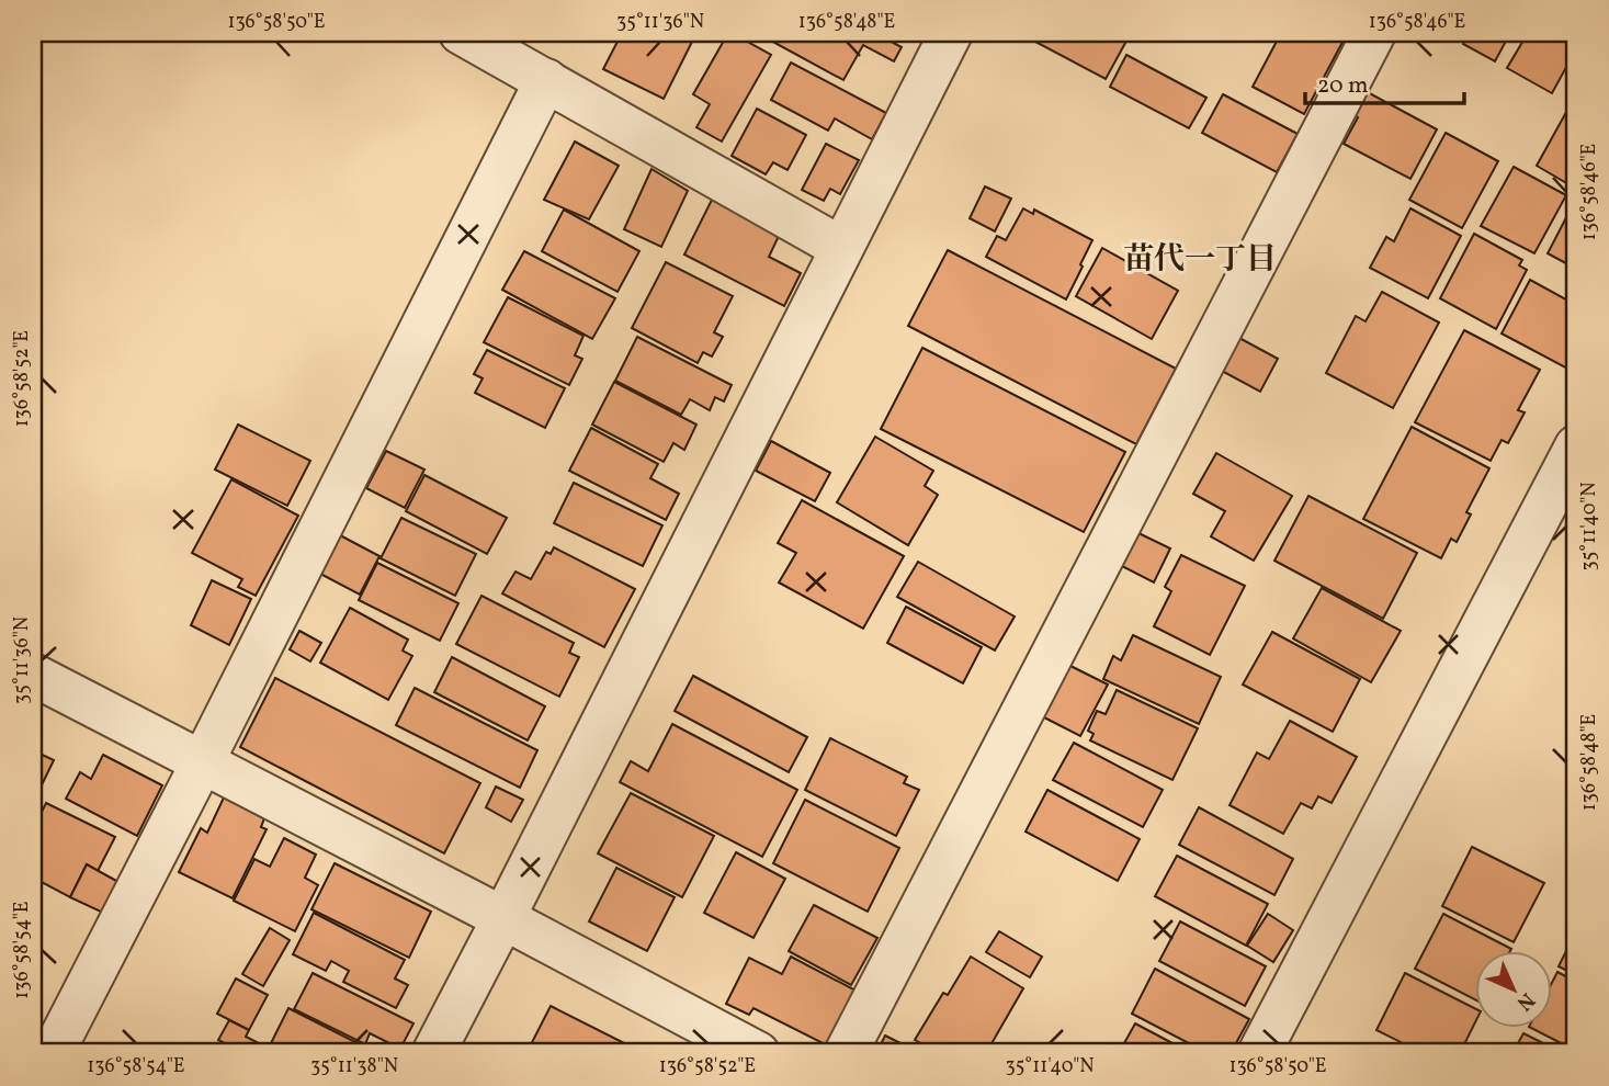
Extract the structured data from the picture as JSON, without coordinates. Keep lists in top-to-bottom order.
{
  "districts": ["苗代一丁目"],
  "scale_bar": "20 m",
  "north": "bottom right",
  "coordinates": [
    "136°58'50\"E",
    "35°11'36\"N",
    "136°58'48\"E",
    "136°58'46\"E",
    "136°58'52\"E",
    "35°11'40\"N",
    "136°58'54\"E",
    "35°11'38\"N"
  ]
}
